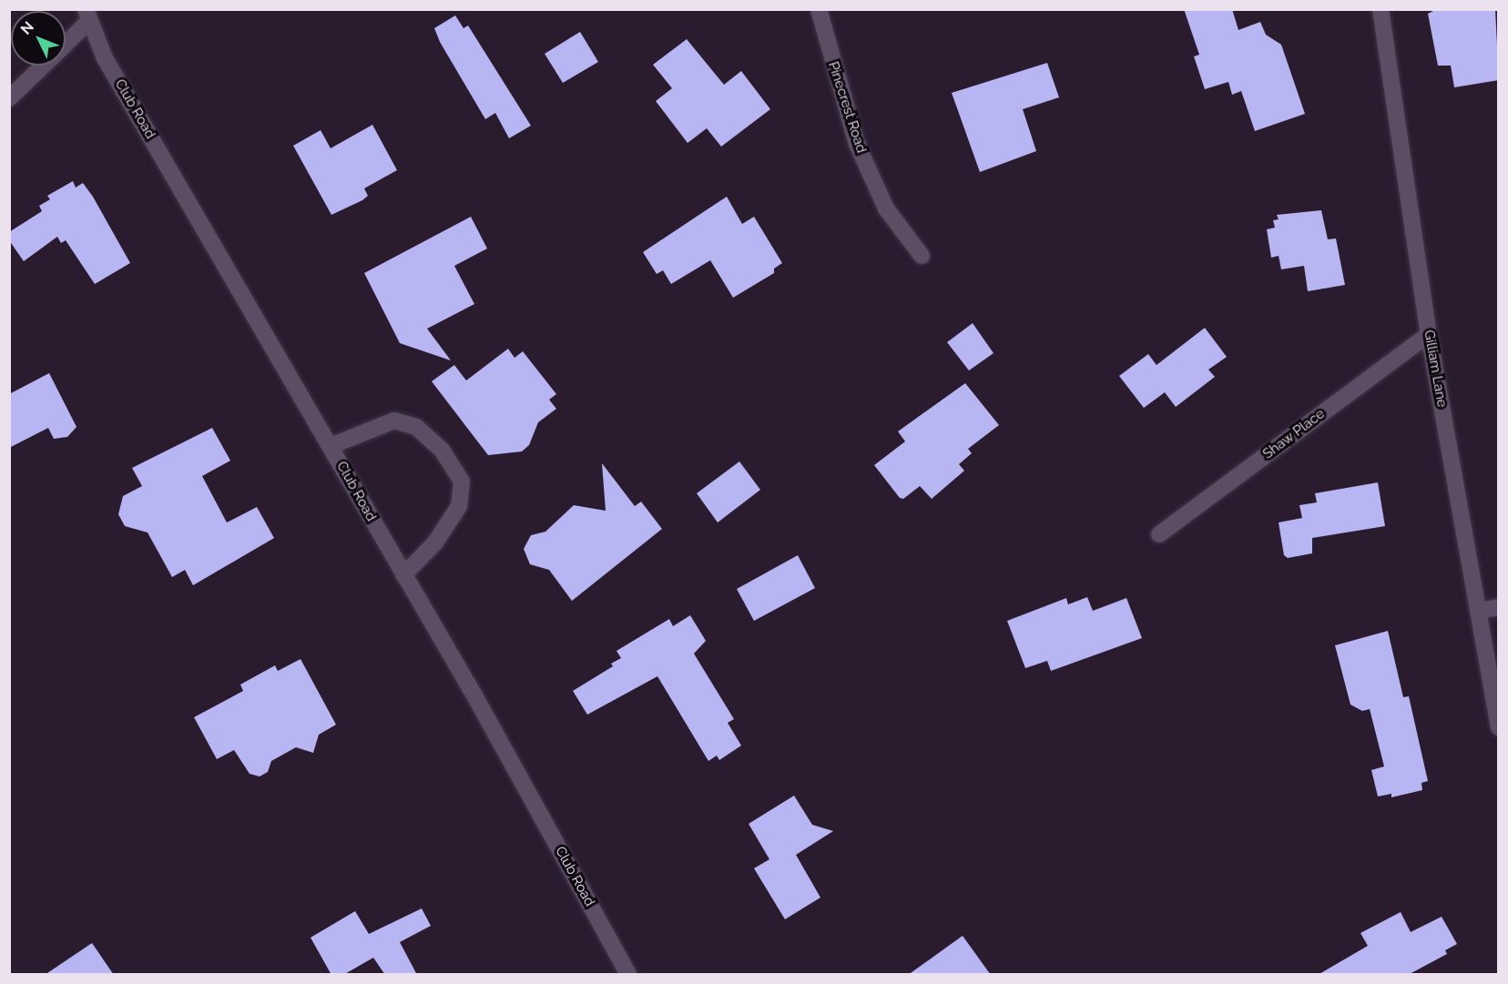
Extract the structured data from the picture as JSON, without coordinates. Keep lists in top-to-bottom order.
{
  "streets": {
    "street": [
      "Pinecrest Road",
      "Club Road",
      "Gilliam Lane",
      "Shaw Place"
    ]
  },
  "crossings": [
    ["Gilliam Lane", "Shaw Place"]
  ],
  "north": "top left"
}
